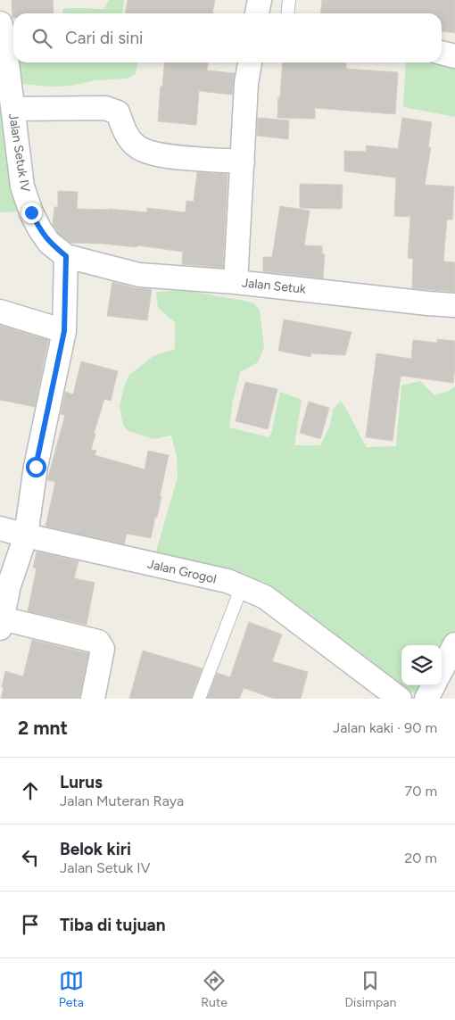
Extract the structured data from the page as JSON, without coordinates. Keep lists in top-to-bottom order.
{
  "streets": {
    "street": ["Jalan Setuk IV", "Jalan Setuk", "Jalan Grogol"]
  },
  "crossings": [
    ["Jalan Setuk IV", "Jalan Setuk"]
  ],
  "page": {
    "search": "Cari di sini",
    "heading": ["2 mnt", "Jalan kaki · 90 m"],
    "list": [
      ["Lurus", "Jalan Muteran Raya", "70 m"],
      ["Belok kiri", "Jalan Setuk IV", "20 m"],
      "Tiba di tujuan"
    ],
    "nav": ["Peta", "Rute", "Disimpan"]
  }
}
